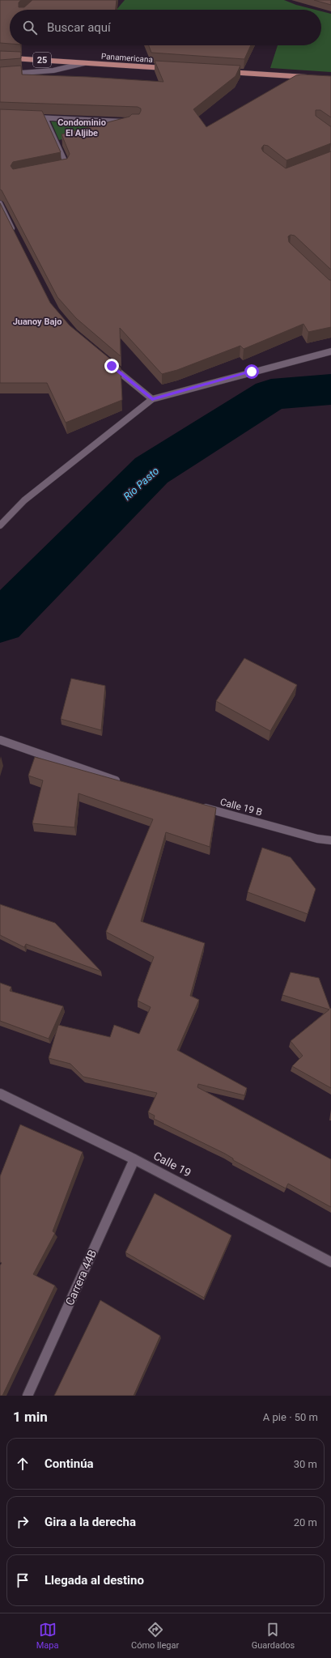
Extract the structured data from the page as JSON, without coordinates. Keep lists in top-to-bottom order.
{
  "streets": {
    "main road": ["Panamericana", "25"],
    "street": ["Calle 19 B", "Calle 19", "Carrera 44B"]
  },
  "crossings": [
    ["Calle 19", "Carrera 44B"]
  ],
  "districts": ["Condominio El Aljibe", "Juanoy Bajo"],
  "water": ["Río Pasto"],
  "page": {
    "search": "Buscar aquí",
    "heading": ["1 min", "A pie · 50 m"],
    "list": [
      ["Continúa", "30 m"],
      ["Gira a la derecha", "20 m"],
      "Llegada al destino"
    ],
    "nav": ["Mapa", "Cómo llegar", "Guardados"]
  }
}
